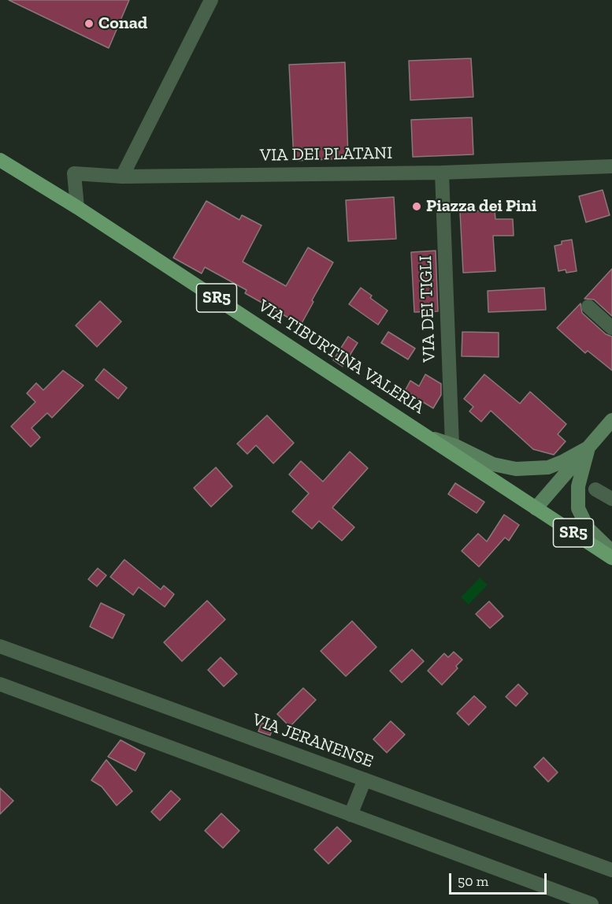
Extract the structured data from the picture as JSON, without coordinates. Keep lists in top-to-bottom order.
{
  "streets": {
    "main road": ["SR5", "VIA TIBURTINA VALERIA"],
    "street": ["VIA DEI PLATANI", "VIA DEI TIGLI", "VIA JERANENSE"]
  },
  "crossings": [
    ["VIA DEI PLATANI", "VIA DEI TIGLI"],
    ["VIA DEI PLATANI", "VIA TIBURTINA VALERIA"]
  ],
  "places": ["Conad", "Piazza dei Pini"],
  "scale_bar": "50 m"
}
